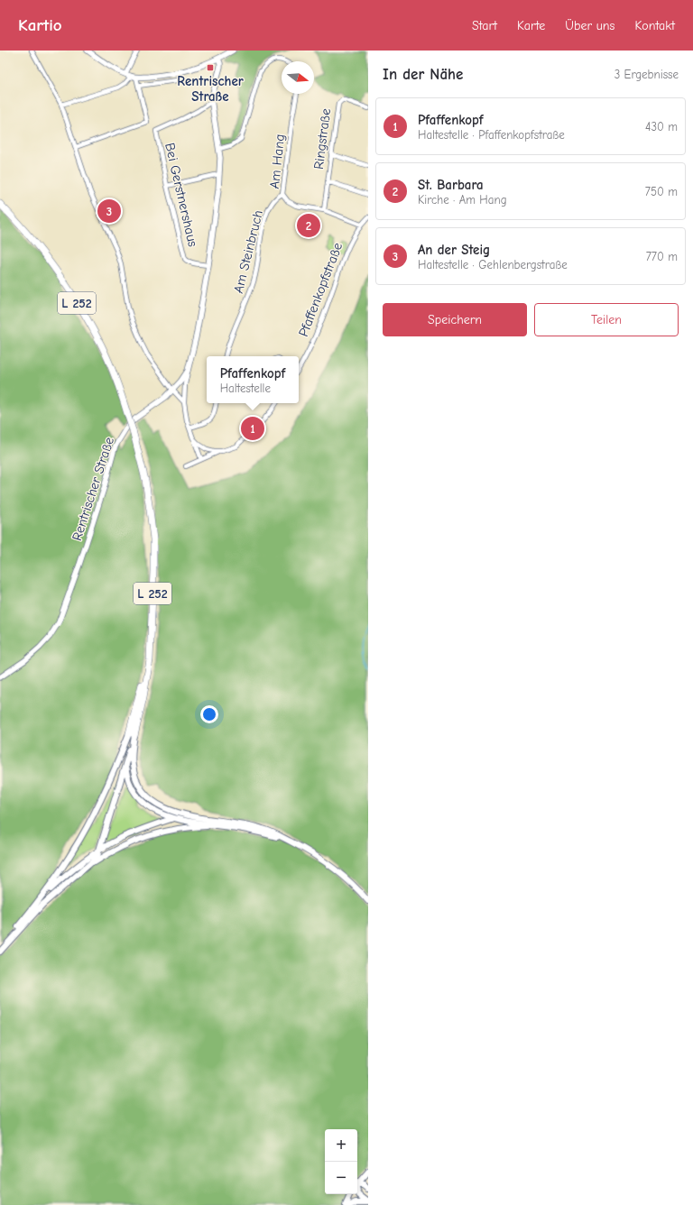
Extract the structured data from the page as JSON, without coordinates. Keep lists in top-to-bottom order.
{
  "streets": {
    "highway": ["L 252"],
    "street": [
      "Ringstraße",
      "Am Hang",
      "Bei Gerstnershaus",
      "Am Steinbruch",
      "Pfaffenkopfstraße",
      "Rentrischer Straße"
    ]
  },
  "crossings": [
    ["Ringstraße", "Am Hang"],
    ["Am Hang", "Am Steinbruch"],
    ["Am Hang", "Pfaffenkopfstraße"],
    ["Bei Gerstnershaus", "Rentrischer Straße"]
  ],
  "places": {
    "transit": ["Rentrischer Straße"]
  },
  "north": "right",
  "page": {
    "header": "Kartio",
    "nav": [
      "Start",
      "Karte",
      "Über uns",
      "Kontakt"
    ],
    "heading": ["In der Nähe", "3 Ergebnisse"],
    "list": [
      {
        "mark": "1",
        "name": "Pfaffenkopf",
        "note": "Haltestelle · Pfaffenkopfstraße",
        "value": "430 m"
      },
      {
        "mark": "2",
        "name": "St. Barbara",
        "note": "Kirche · Am Hang",
        "value": "750 m"
      },
      {
        "mark": "3",
        "name": "An der Steig",
        "note": "Haltestelle · Gehlenbergstraße",
        "value": "770 m"
      }
    ],
    "pins": ["3", "2", "1"],
    "buttons": ["Speichern", "Teilen"],
    "popup": ["Pfaffenkopf", "Haltestelle"],
    "map_buttons": ["+", "−"]
  }
}
